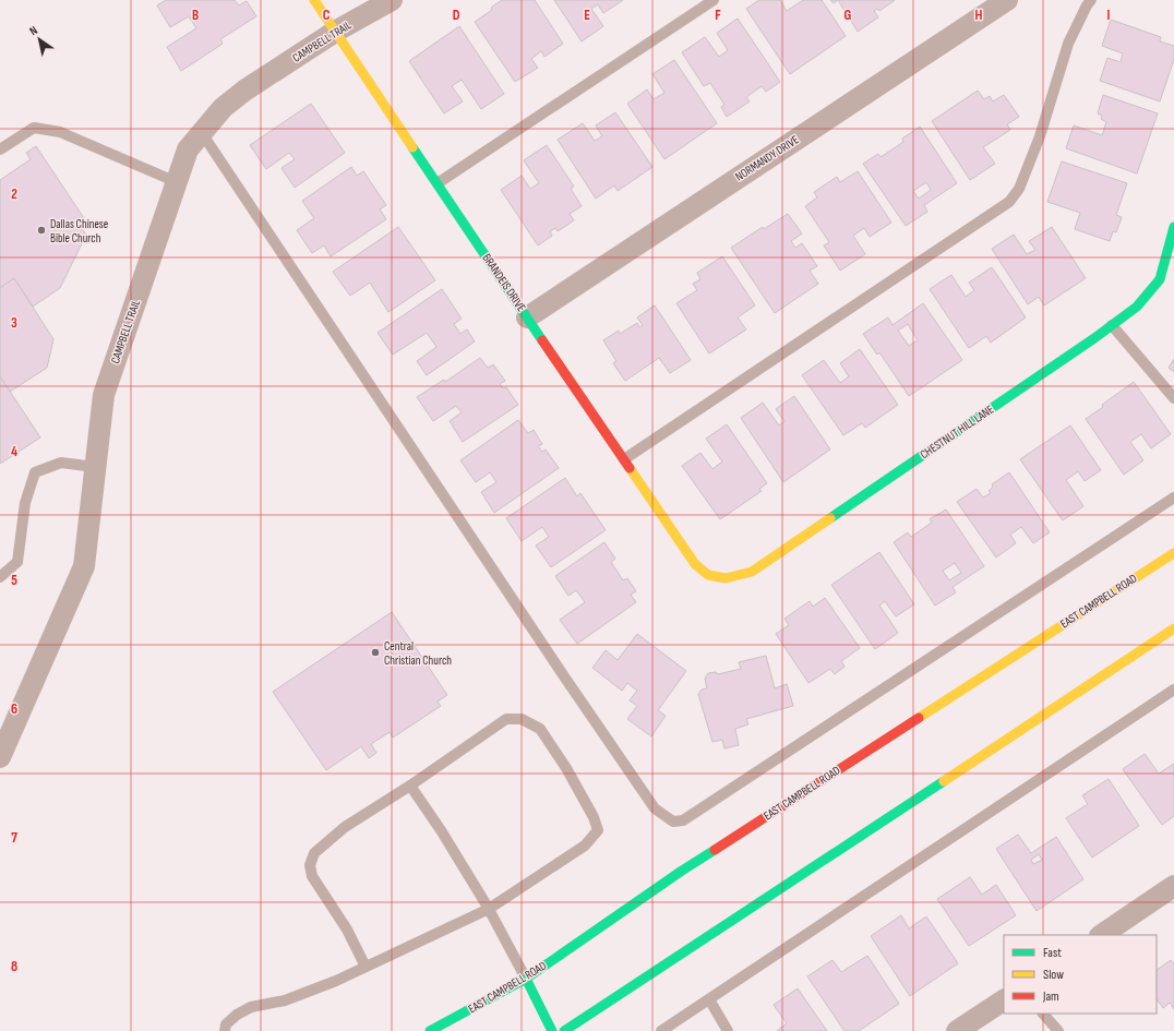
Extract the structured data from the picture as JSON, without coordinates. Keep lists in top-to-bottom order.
{
  "streets": {
    "main road": ["BRANDEIS DRIVE", "CHESTNUT HILL LANE", "EAST CAMPBELL ROAD"],
    "street": ["CAMPBELL TRAIL", "NORMANDY DRIVE"]
  },
  "crossings": [
    ["CAMPBELL TRAIL", "BRANDEIS DRIVE"],
    ["NORMANDY DRIVE", "BRANDEIS DRIVE"],
    ["BRANDEIS DRIVE", "CHESTNUT HILL LANE"]
  ],
  "places": ["Dallas Chinese Bible Church", "Central Christian Church"],
  "legend": ["Fast", "Slow", "Jam"],
  "north": "top left",
  "grid": {
    "columns": [
      "B",
      "C",
      "D",
      "E",
      "F",
      "G",
      "H",
      "I"
    ],
    "rows": [
      "2",
      "3",
      "4",
      "5",
      "6",
      "7",
      "8"
    ]
  }
}
